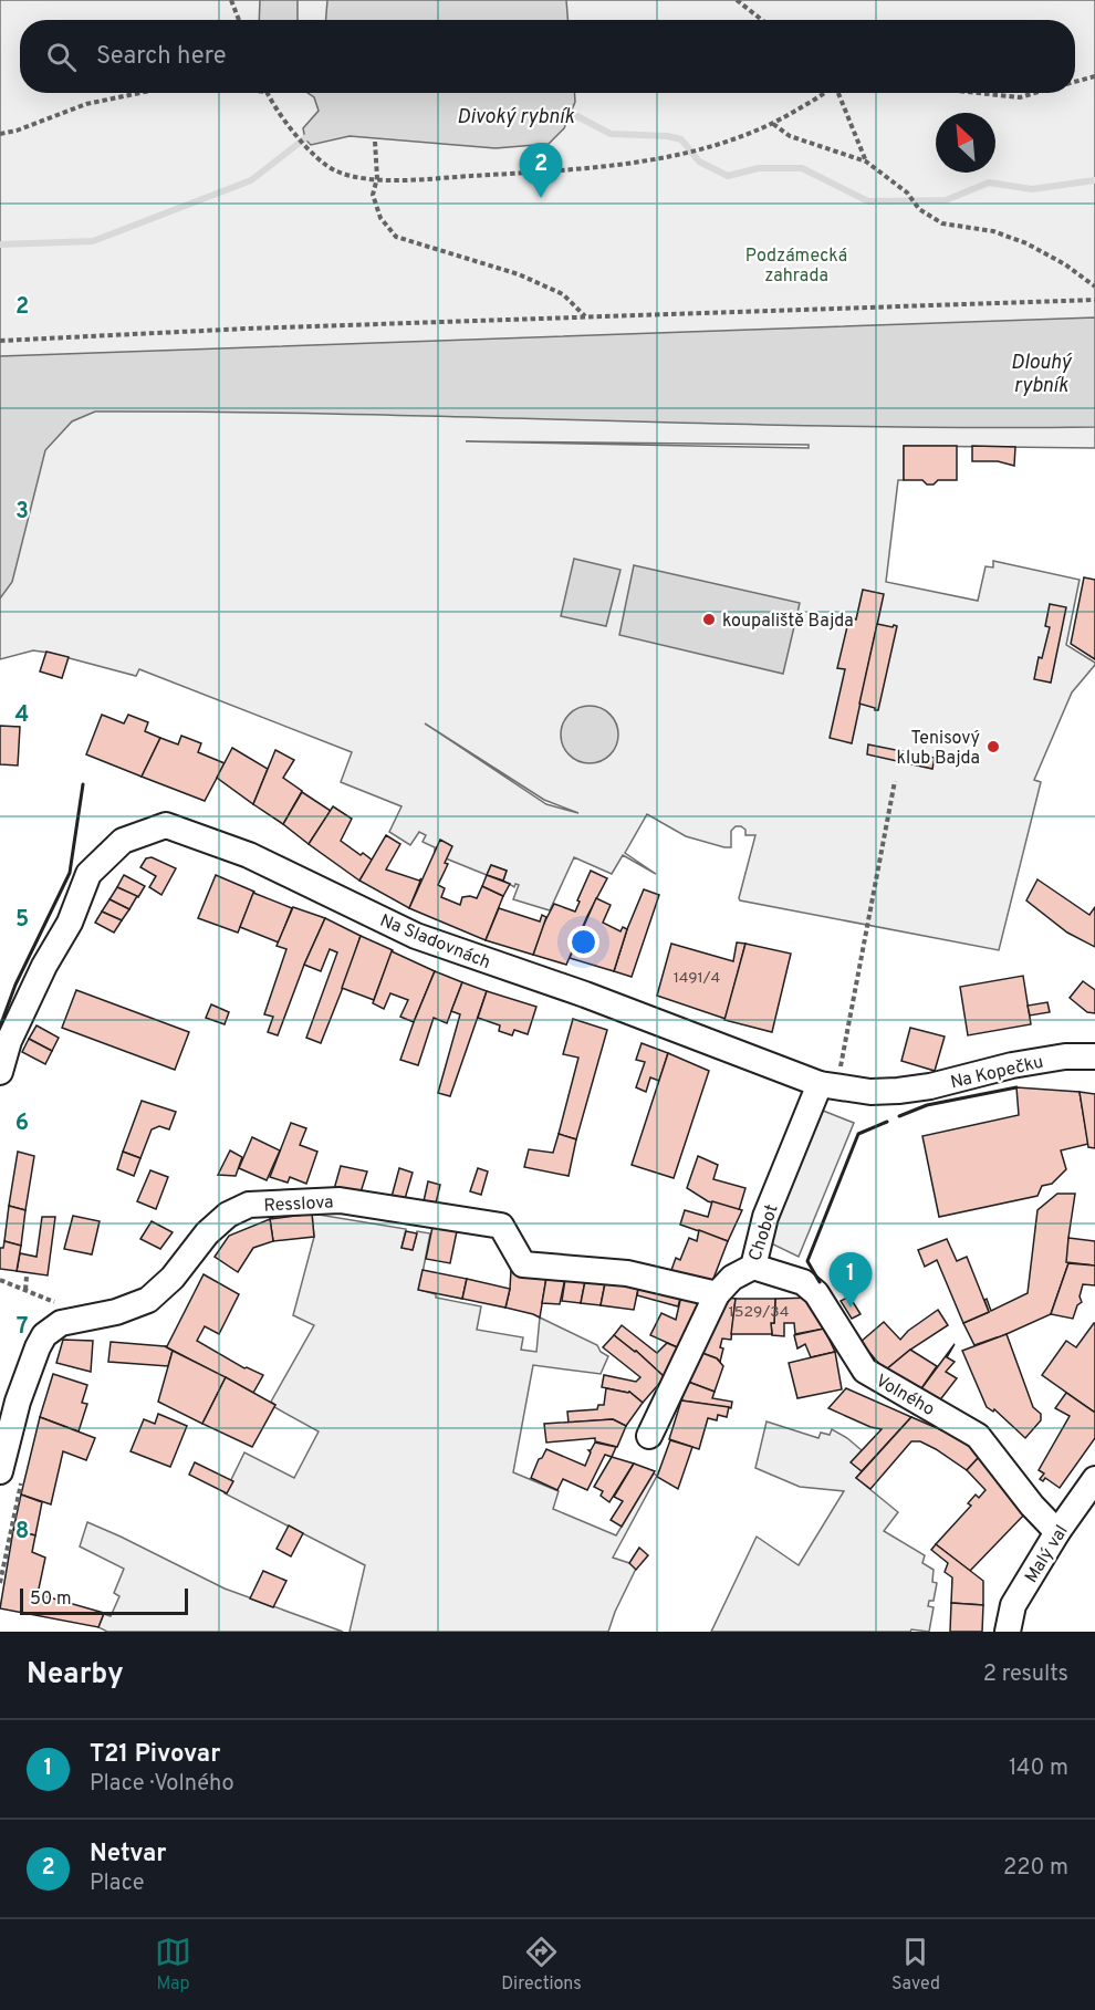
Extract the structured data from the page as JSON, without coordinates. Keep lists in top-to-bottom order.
{
  "streets": {
    "street": [
      "Na Sladovnách",
      "Na Kopečku",
      "Resslova",
      "Chobot",
      "Volného",
      "Malý val"
    ]
  },
  "crossings": [
    ["Na Sladovnách", "Na Kopečku"],
    ["Na Sladovnách", "Chobot"],
    ["Resslova", "Chobot"],
    ["Chobot", "Volného"],
    ["Volného", "Malý val"]
  ],
  "water": ["Divoký rybník", "Dlouhý rybník"],
  "parks": ["Podzámecká zahrada"],
  "places": ["koupaliště Bajda", "Tenisový klub Bajda"],
  "house_numbers": ["1491/4", "1529/34"],
  "scale_bar": "50 m",
  "north": "top left",
  "page": {
    "search": "Search here",
    "pins": ["2", "1"],
    "scale": "50 m",
    "heading": ["Nearby", "2 results"],
    "list": [
      {
        "mark": "1",
        "name": "T21 Pivovar",
        "note": "Place · Volného",
        "value": "140 m"
      },
      {
        "mark": "2",
        "name": "Netvar",
        "note": "Place",
        "value": "220 m"
      }
    ],
    "nav": ["Map", "Directions", "Saved"]
  },
  "grid": {
    "rows": [
      "2",
      "3",
      "4",
      "5",
      "6",
      "7",
      "8"
    ]
  }
}
